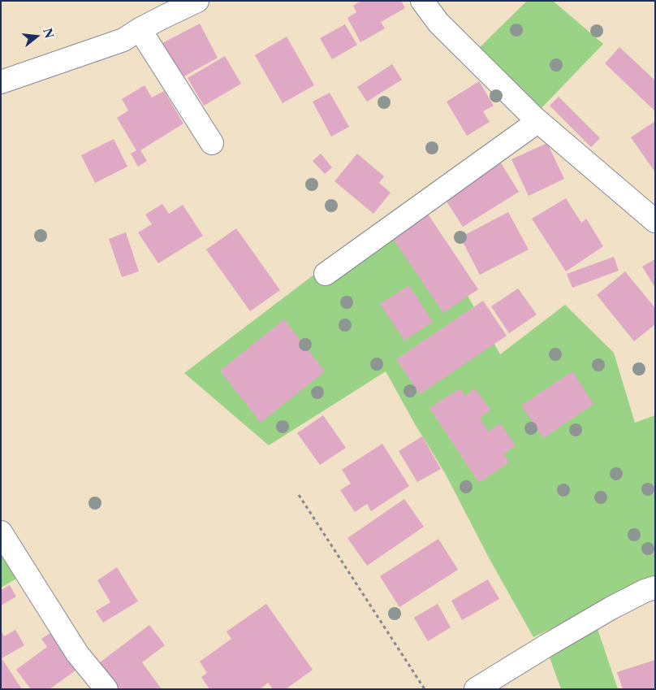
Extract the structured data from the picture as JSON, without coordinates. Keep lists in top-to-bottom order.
{
  "north": "right"
}
